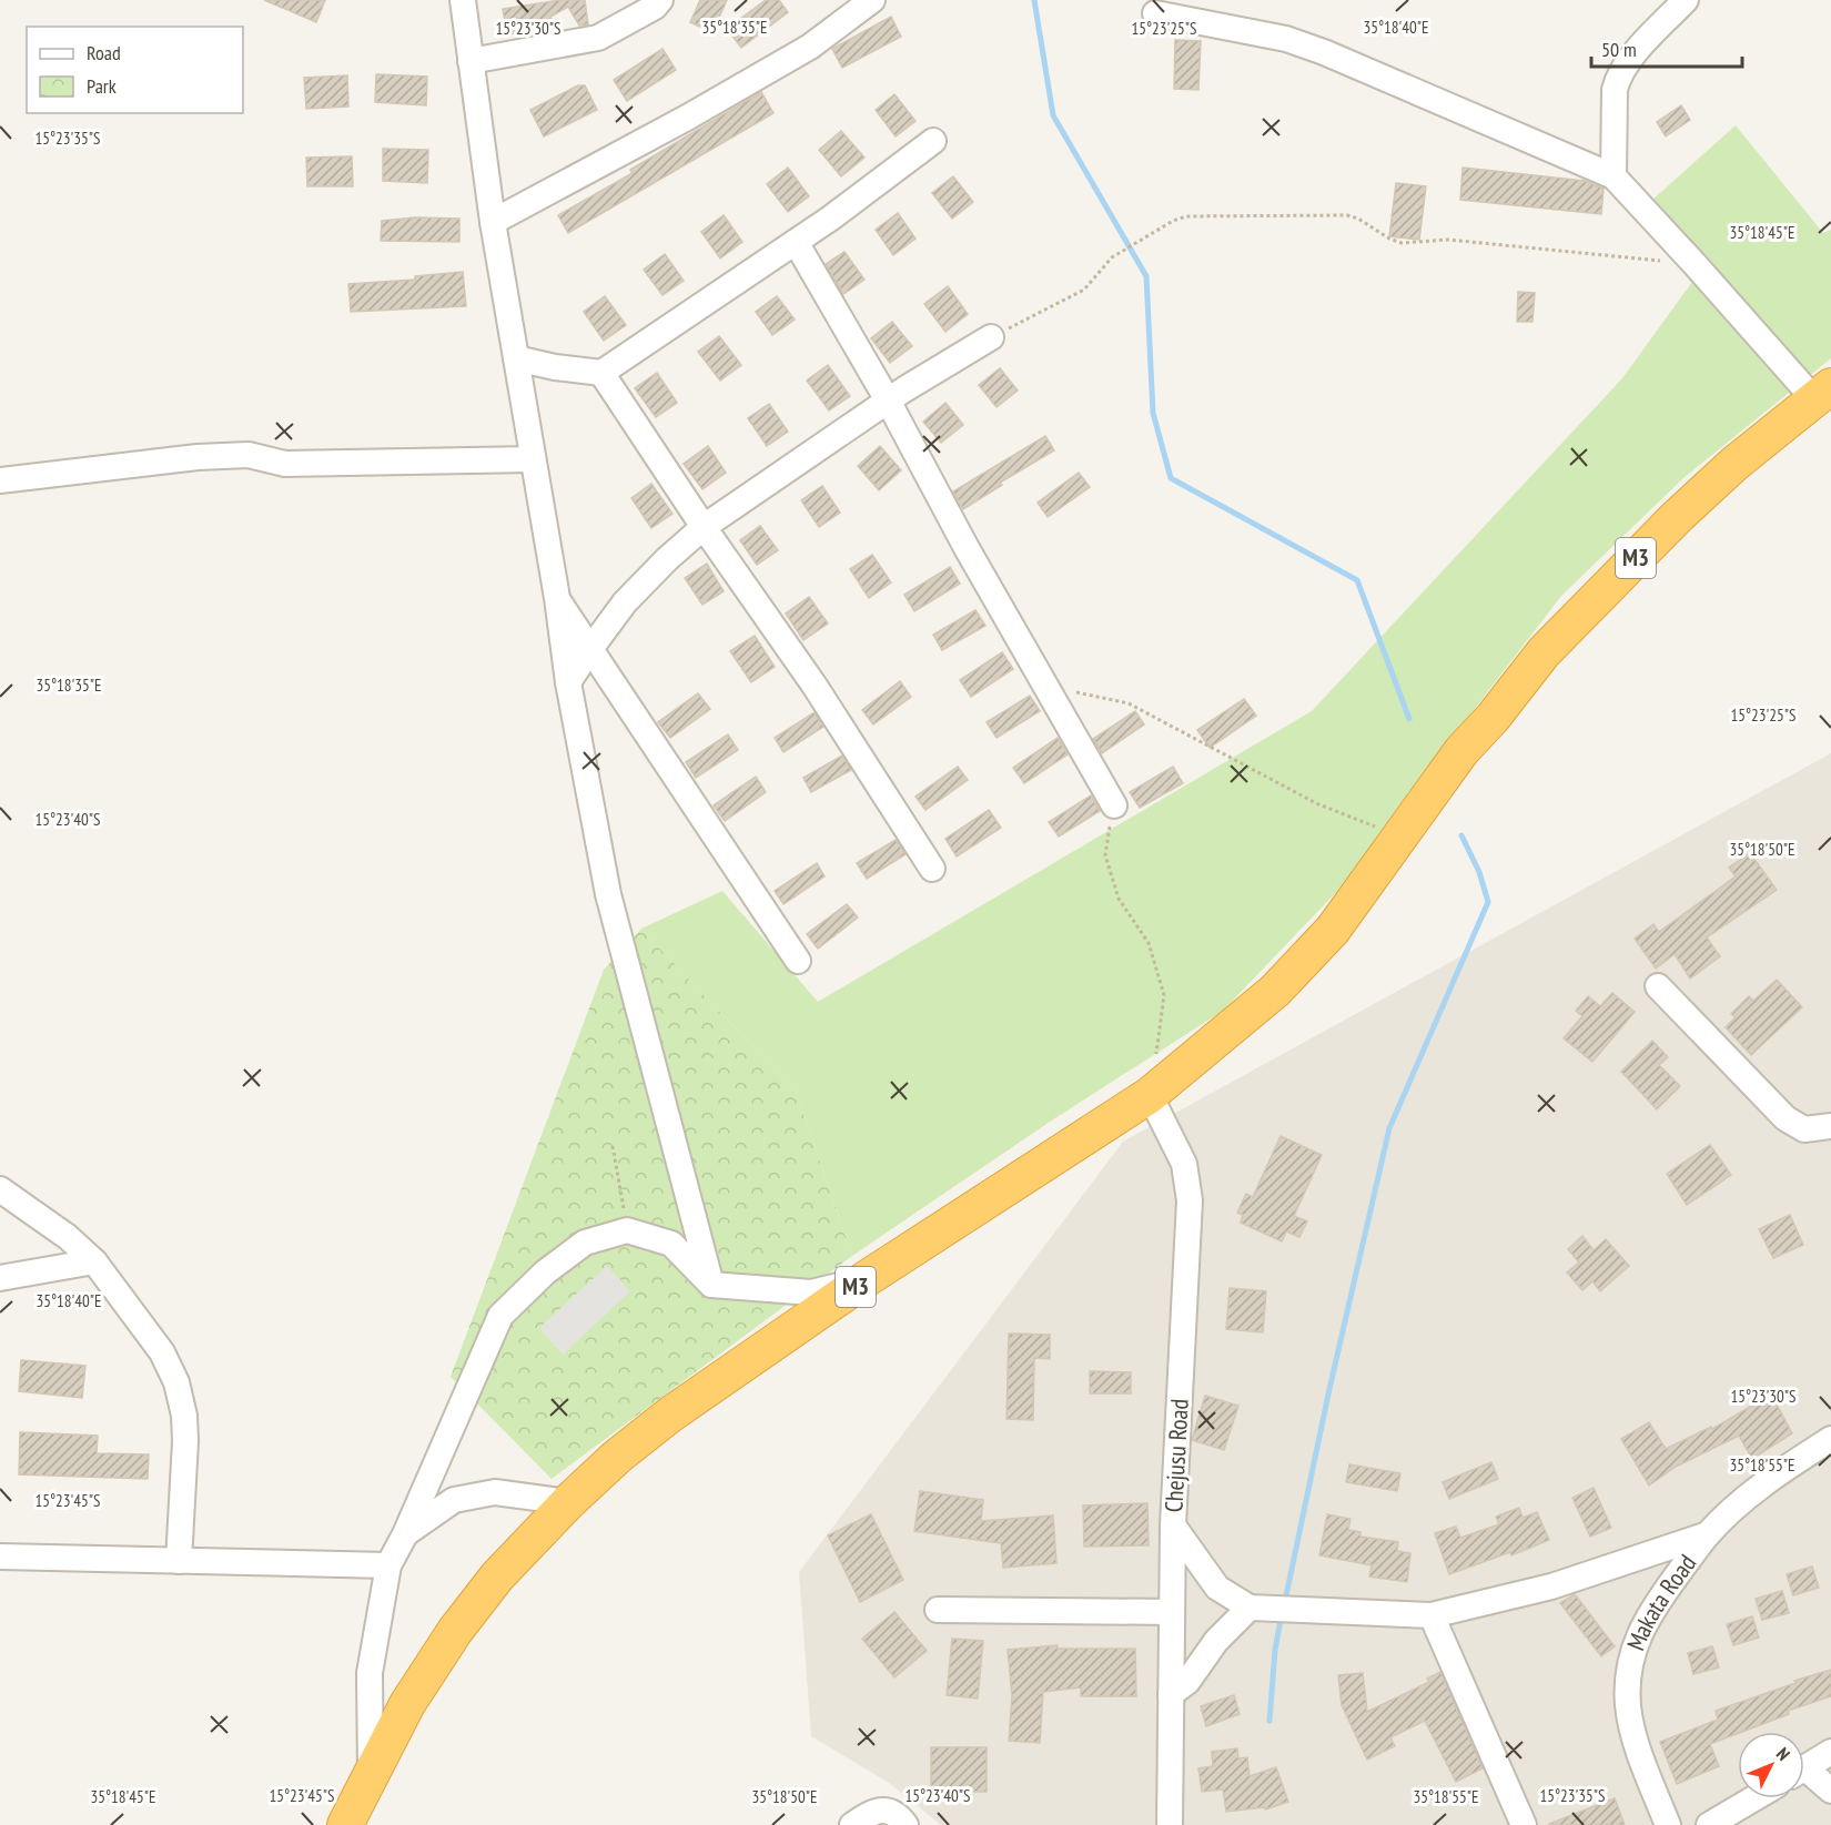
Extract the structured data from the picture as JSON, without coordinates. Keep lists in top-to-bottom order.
{
  "streets": {
    "highway": ["M3"],
    "street": ["Chejusu Road", "Makata Road"]
  },
  "crossings": [
    ["M3", "Chejusu Road"]
  ],
  "legend": ["Road", "Park"],
  "scale_bar": "50 m",
  "north": "top right",
  "coordinates": [
    "35°18'35\"E",
    "35°18'40\"E",
    "15°23'30\"S",
    "15°23'25\"S",
    "15°23'35\"S",
    "35°18'45\"E",
    "15°23'40\"S",
    "35°18'50\"E",
    "35°18'55\"E",
    "15°23'45\"S"
  ]
}
